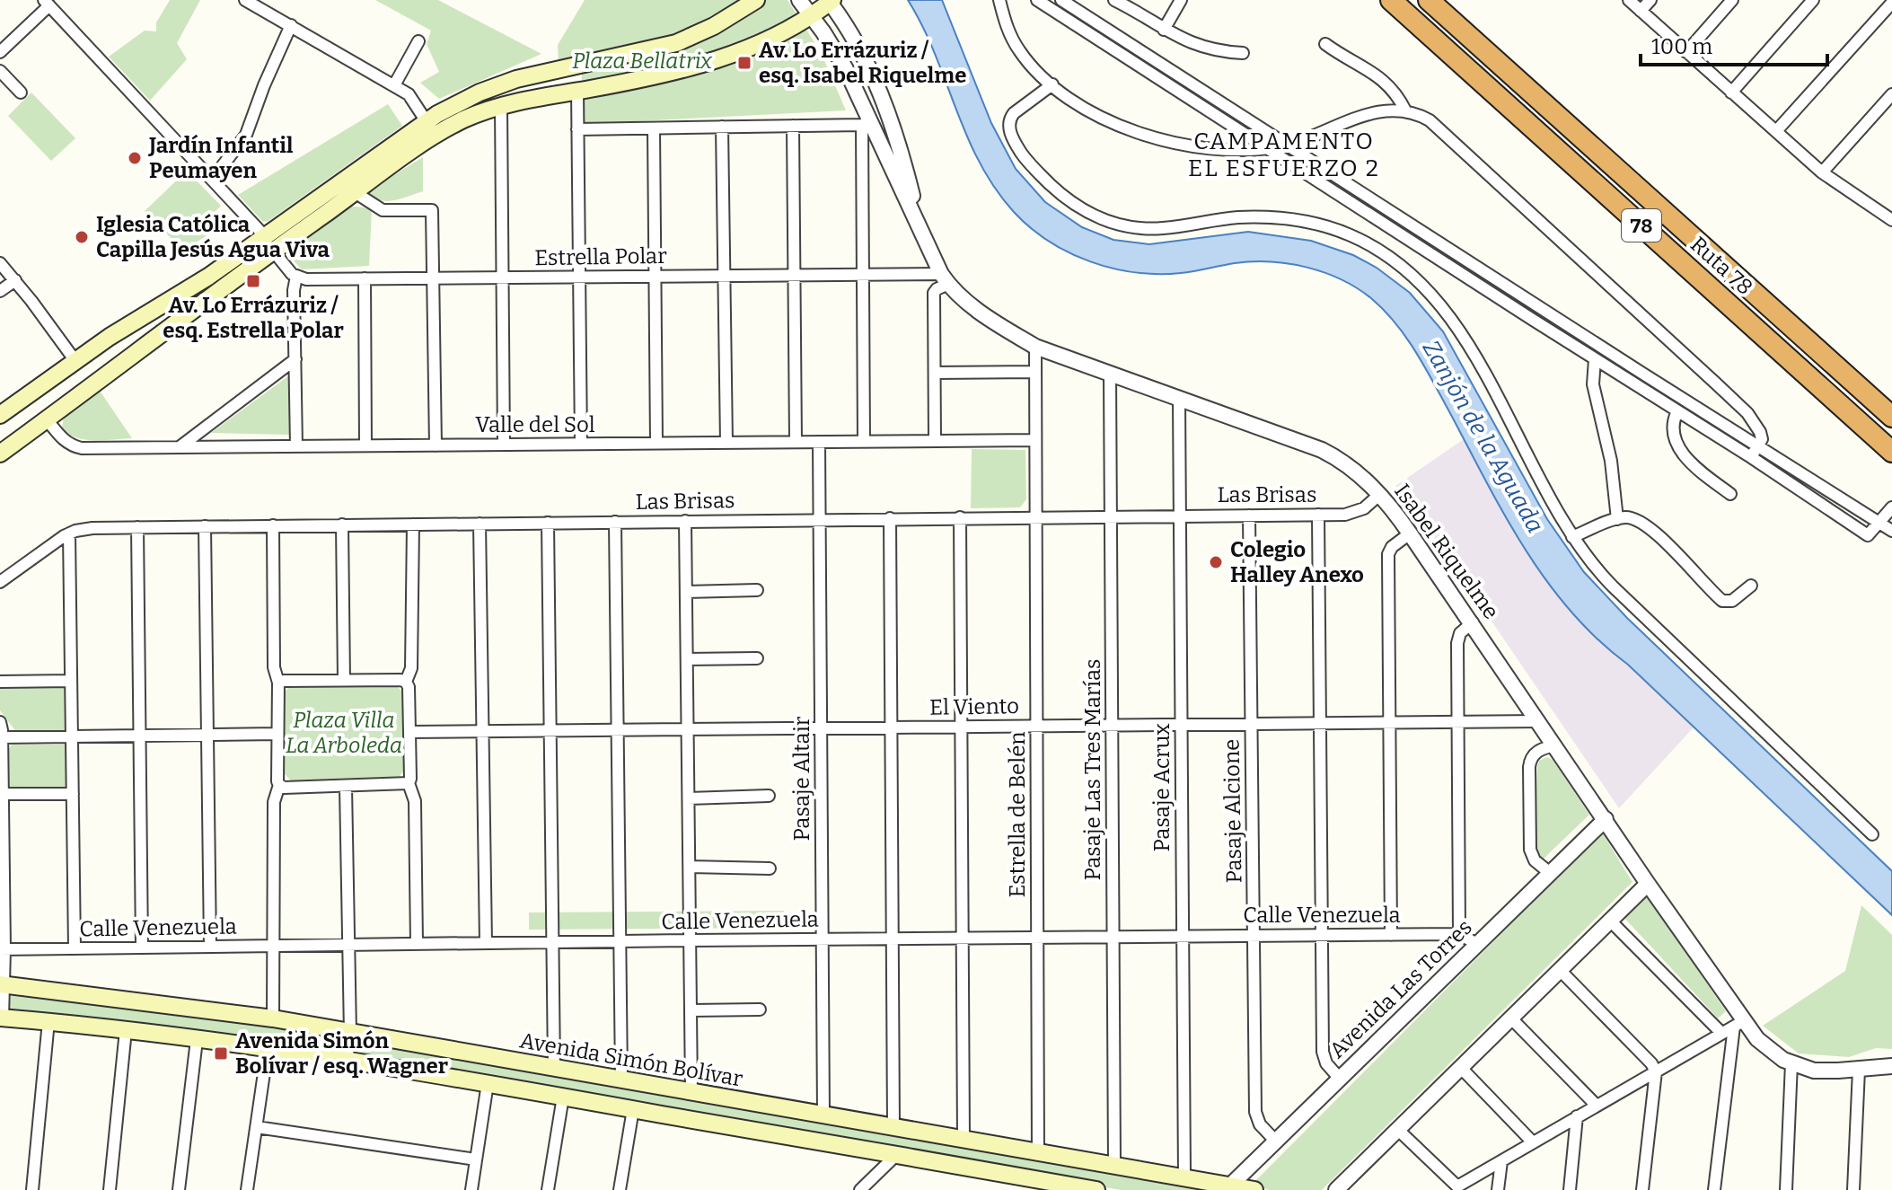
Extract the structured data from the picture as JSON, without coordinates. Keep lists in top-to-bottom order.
{
  "streets": {
    "highway": ["78", "Ruta 78"],
    "main road": ["Avenida Simón Bolívar"],
    "street": [
      "Estrella Polar",
      "Valle del Sol",
      "Las Brisas",
      "Isabel Riquelme",
      "El Viento",
      "Pasaje Las Tres Marías",
      "Pasaje Altair",
      "Pasaje Acrux",
      "Pasaje Alcione",
      "Estrella de Belén",
      "Calle Venezuela",
      "Avenida Las Torres"
    ]
  },
  "crossings": [
    ["Estrella Polar", "Isabel Riquelme"],
    ["Valle del Sol", "Pasaje Altair"],
    ["Valle del Sol", "Estrella de Belén"],
    ["Las Brisas", "Isabel Riquelme"],
    ["Las Brisas", "Pasaje Las Tres Marías"],
    ["Las Brisas", "Pasaje Altair"],
    ["Las Brisas", "Pasaje Acrux"],
    ["Las Brisas", "Pasaje Alcione"],
    ["Las Brisas", "Estrella de Belén"],
    ["Isabel Riquelme", "El Viento"],
    ["Isabel Riquelme", "Pasaje Las Tres Marías"],
    ["Isabel Riquelme", "Pasaje Acrux"],
    ["Isabel Riquelme", "Estrella de Belén"],
    ["Isabel Riquelme", "Avenida Las Torres"],
    ["El Viento", "Pasaje Las Tres Marías"],
    ["El Viento", "Pasaje Altair"],
    ["El Viento", "Pasaje Acrux"],
    ["El Viento", "Pasaje Alcione"],
    ["El Viento", "Estrella de Belén"],
    ["Pasaje Las Tres Marías", "Calle Venezuela"],
    ["Pasaje Las Tres Marías", "Avenida Simón Bolívar"],
    ["Pasaje Altair", "Calle Venezuela"],
    ["Pasaje Altair", "Avenida Simón Bolívar"],
    ["Pasaje Acrux", "Calle Venezuela"],
    ["Pasaje Acrux", "Avenida Simón Bolívar"],
    ["Pasaje Alcione", "Calle Venezuela"],
    ["Pasaje Alcione", "Avenida Las Torres"],
    ["Estrella de Belén", "Calle Venezuela"],
    ["Estrella de Belén", "Avenida Simón Bolívar"],
    ["Calle Venezuela", "Avenida Las Torres"],
    ["Avenida Las Torres", "Avenida Simón Bolívar"]
  ],
  "districts": ["CAMPAMENTO EL ESFUERZO 2"],
  "water": ["Zanjón de la Aguada"],
  "parks": ["Plaza Bellatrix", "Plaza Villa La Arboleda"],
  "places": {
    "transit": ["Av. Lo Errázuriz / esq. Isabel Riquelme", "Av. Lo Errázuriz / esq. Estrella Polar", "Avenida Simón Bolívar / esq. Wagner"],
    "other": ["Jardín Infantil Peumayen", "Iglesia Católica Capilla Jesús Agua Viva", "Colegio Halley Anexo"]
  },
  "scale_bar": "100 m"
}
